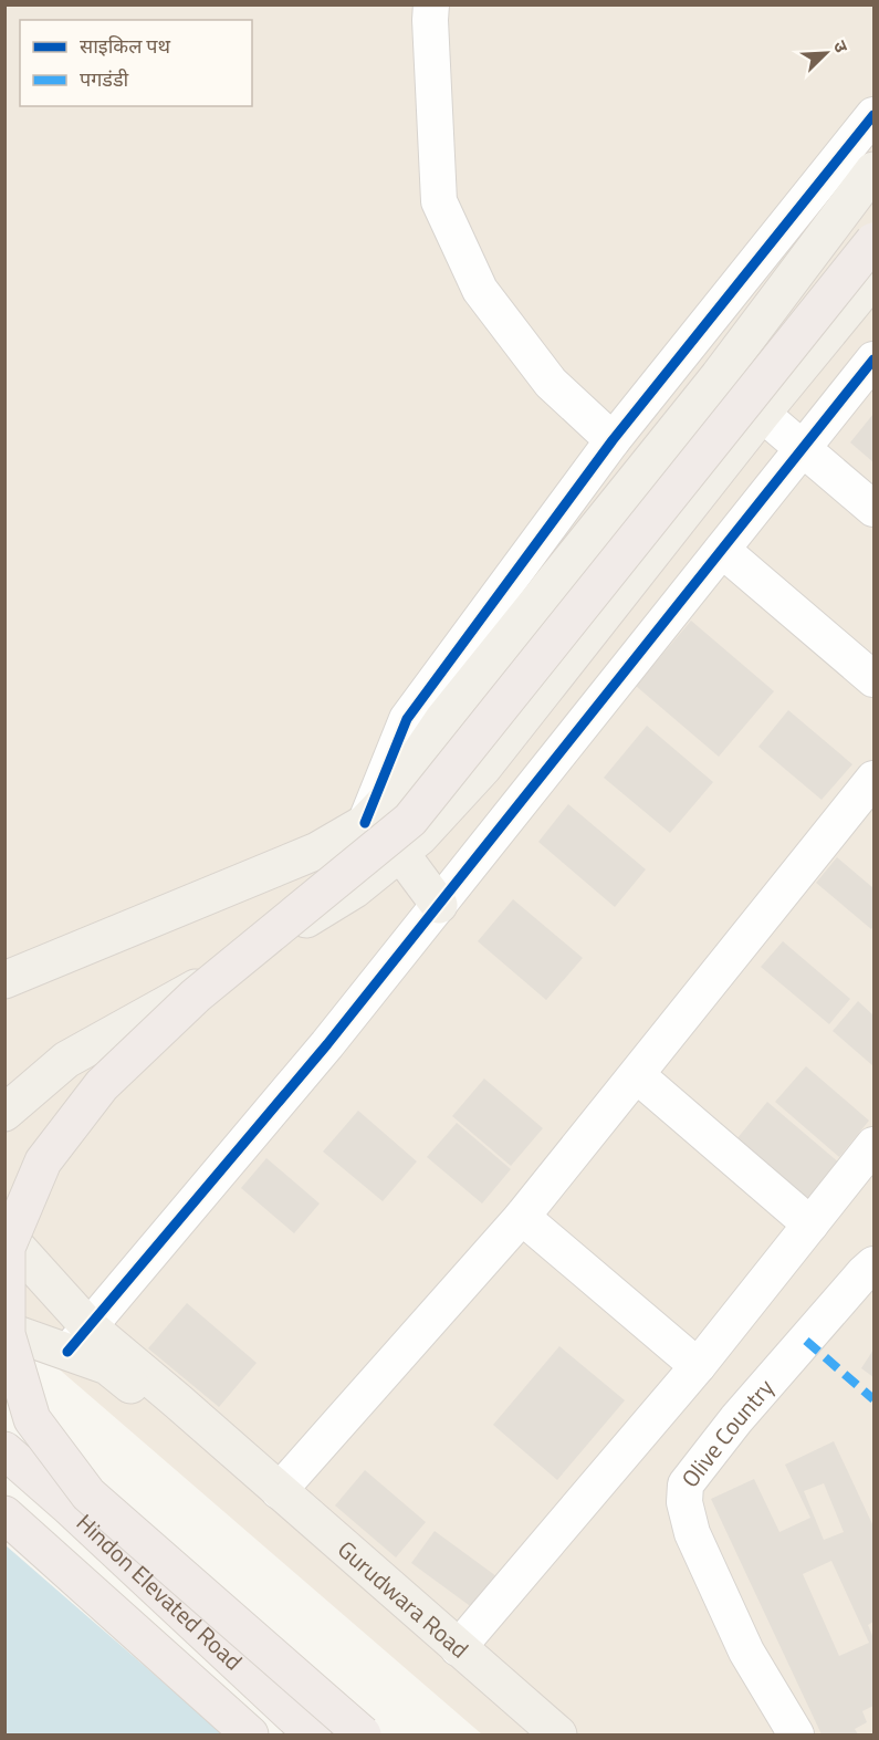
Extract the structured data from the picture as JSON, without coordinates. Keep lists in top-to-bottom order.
{
  "streets": {
    "highway": ["Hindon Elevated Road"],
    "main road": ["Gurudwara Road"],
    "street": ["Olive Country"]
  },
  "legend": ["साइकिल पथ", "पगडंडी"],
  "north": "top right"
}
